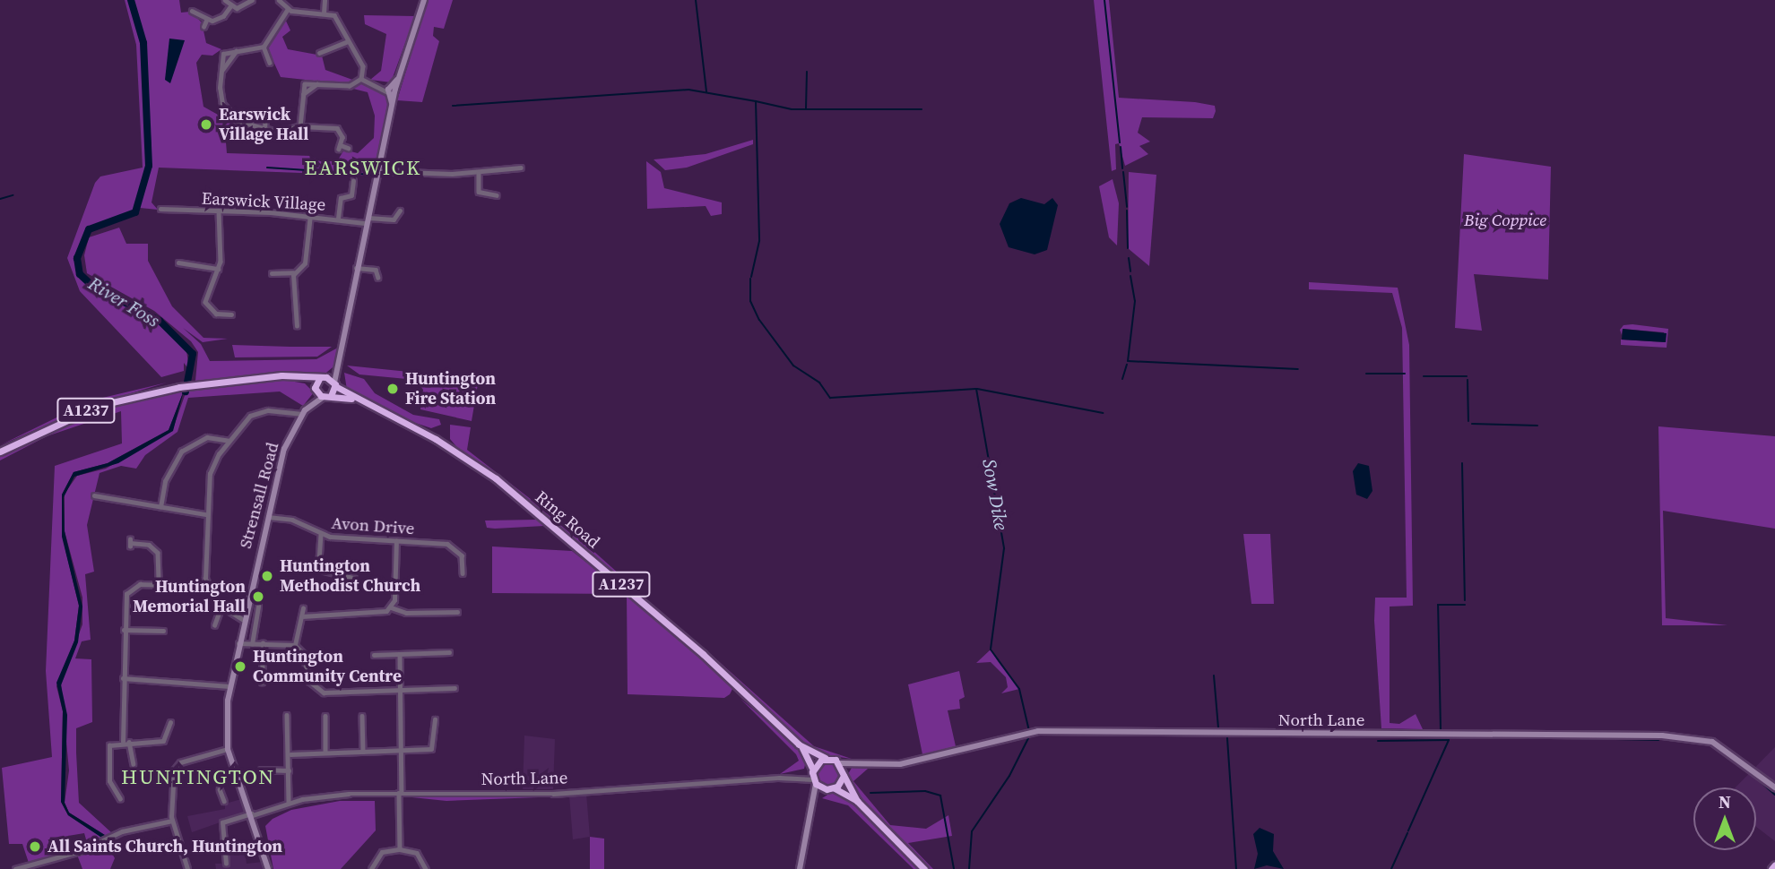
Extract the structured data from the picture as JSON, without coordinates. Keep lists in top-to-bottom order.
{
  "streets": {
    "highway": ["A1237", "Ring Road"],
    "street": [
      "Earswick Village",
      "Strensall Road",
      "Avon Drive",
      "North Lane"
    ]
  },
  "crossings": [
    ["A1237", "Ring Road"],
    ["Strensall Road", "Ring Road"],
    ["Strensall Road", "Avon Drive"],
    ["Ring Road", "North Lane"]
  ],
  "districts": ["EARSWICK", "HUNTINGTON"],
  "water": ["River Foss", "Sow Dike"],
  "parks": ["Big Coppice"],
  "places": [
    "Earswick Village Hall",
    "Huntington Fire Station",
    "Huntington Methodist Church",
    "Huntington Memorial Hall",
    "Huntington Community Centre",
    "All Saints Church, Huntington"
  ],
  "north": "top"
}
